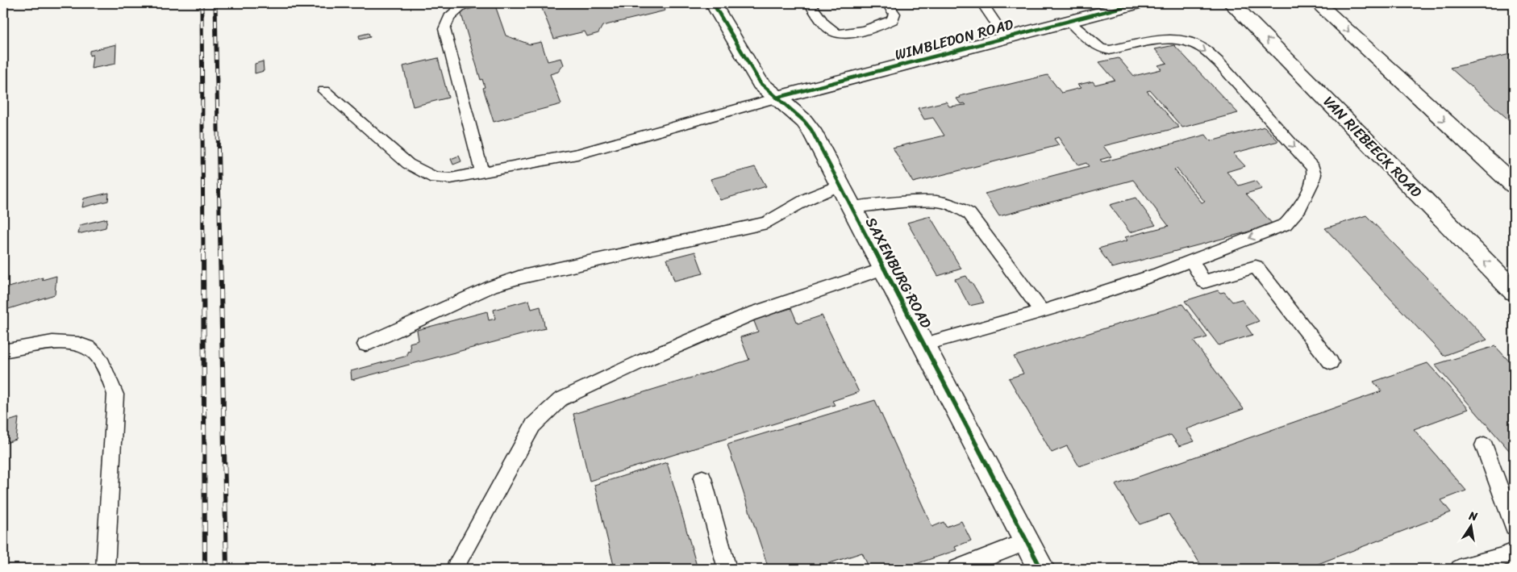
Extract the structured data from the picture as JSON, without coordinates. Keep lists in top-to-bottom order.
{
  "streets": {
    "street": ["WIMBLEDON ROAD", "VAN RIEBEECK ROAD", "SAXENBURG ROAD"]
  },
  "crossings": [
    ["WIMBLEDON ROAD", "SAXENBURG ROAD"]
  ],
  "north": "top"
}
